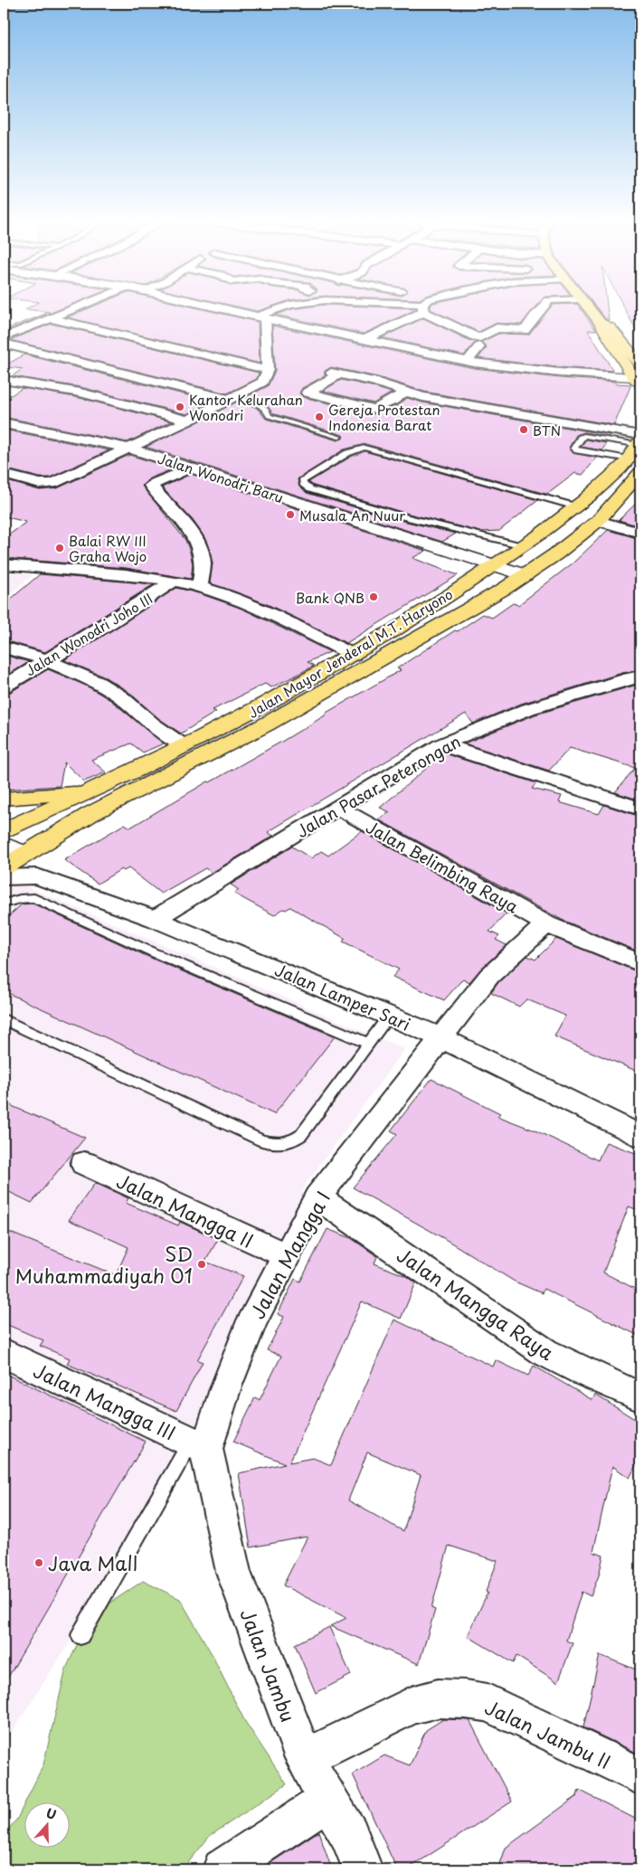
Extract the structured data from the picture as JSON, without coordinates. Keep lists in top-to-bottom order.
{
  "streets": {
    "main road": ["Jalan Wonodri Baru", "Jalan Mayor Jenderal M.T. Haryono"],
    "street": [
      "Jalan Wonodri Joho III",
      "Jalan Pasar Peterongan",
      "Jalan Belimbing Raya",
      "Jalan Lamper Sari",
      "Jalan Mangga II",
      "Jalan Mangga I",
      "Jalan Mangga Raya",
      "Jalan Mangga III",
      "Jalan Jambu",
      "Jalan Jambu II"
    ]
  },
  "crossings": [
    ["Jalan Wonodri Baru", "Jalan Mayor Jenderal M.T. Haryono"],
    ["Jalan Pasar Peterongan", "Jalan Belimbing Raya"],
    ["Jalan Pasar Peterongan", "Jalan Lamper Sari"],
    ["Jalan Lamper Sari", "Jalan Mangga I"],
    ["Jalan Mangga II", "Jalan Mangga I"],
    ["Jalan Mangga I", "Jalan Mangga Raya"],
    ["Jalan Mangga I", "Jalan Mangga III"],
    ["Jalan Mangga I", "Jalan Jambu"],
    ["Jalan Mangga III", "Jalan Jambu"],
    ["Jalan Jambu", "Jalan Jambu II"]
  ],
  "places": [
    "Kantor Kelurahan Wonodri",
    "Gereja Protestan Indonesia Barat",
    "BTN",
    "Musala An Nuur",
    "Balai RW III Graha Wojo",
    "Bank QNB",
    "SD Muhammadiyah 01",
    "Java Mall"
  ],
  "north": "top"
}
